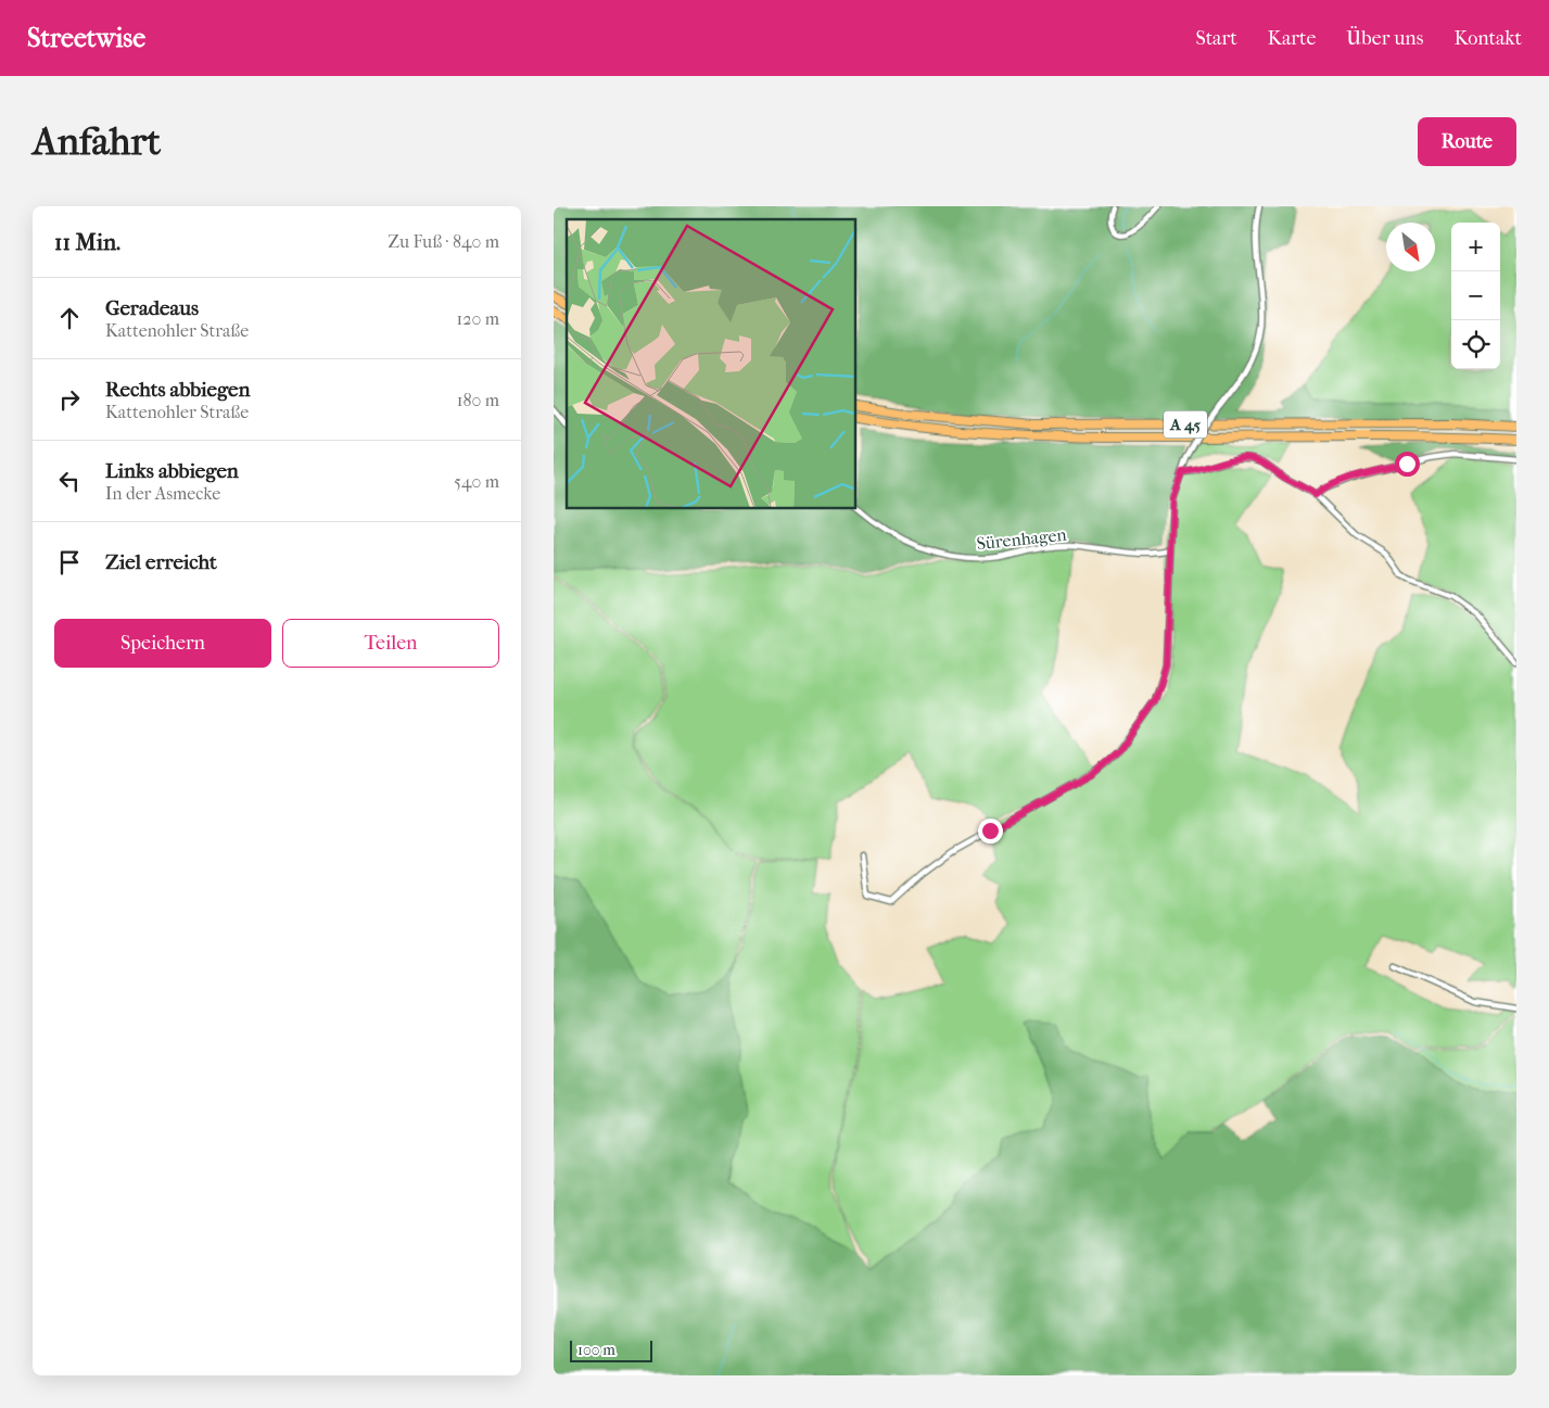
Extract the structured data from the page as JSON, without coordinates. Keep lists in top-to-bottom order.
{
  "streets": {
    "highway": ["A 45"],
    "street": ["Sürenhagen"]
  },
  "scale_bar": "100 m",
  "north": "bottom right",
  "page": {
    "header": "Streetwise",
    "nav": [
      "Start",
      "Karte",
      "Über uns",
      "Kontakt"
    ],
    "buttons": [
      "Route",
      ["Speichern", "Teilen"]
    ],
    "title": "Anfahrt",
    "heading": ["11 Min.", "Zu Fuß · 840 m"],
    "map_buttons": ["+", "−"],
    "list": [
      ["Geradeaus", "Kattenohler Straße", "120 m"],
      ["Rechts abbiegen", "Kattenohler Straße", "180 m"],
      ["Links abbiegen", "In der Asmecke", "540 m"],
      "Ziel erreicht"
    ],
    "scale": "100 m"
  }
}
